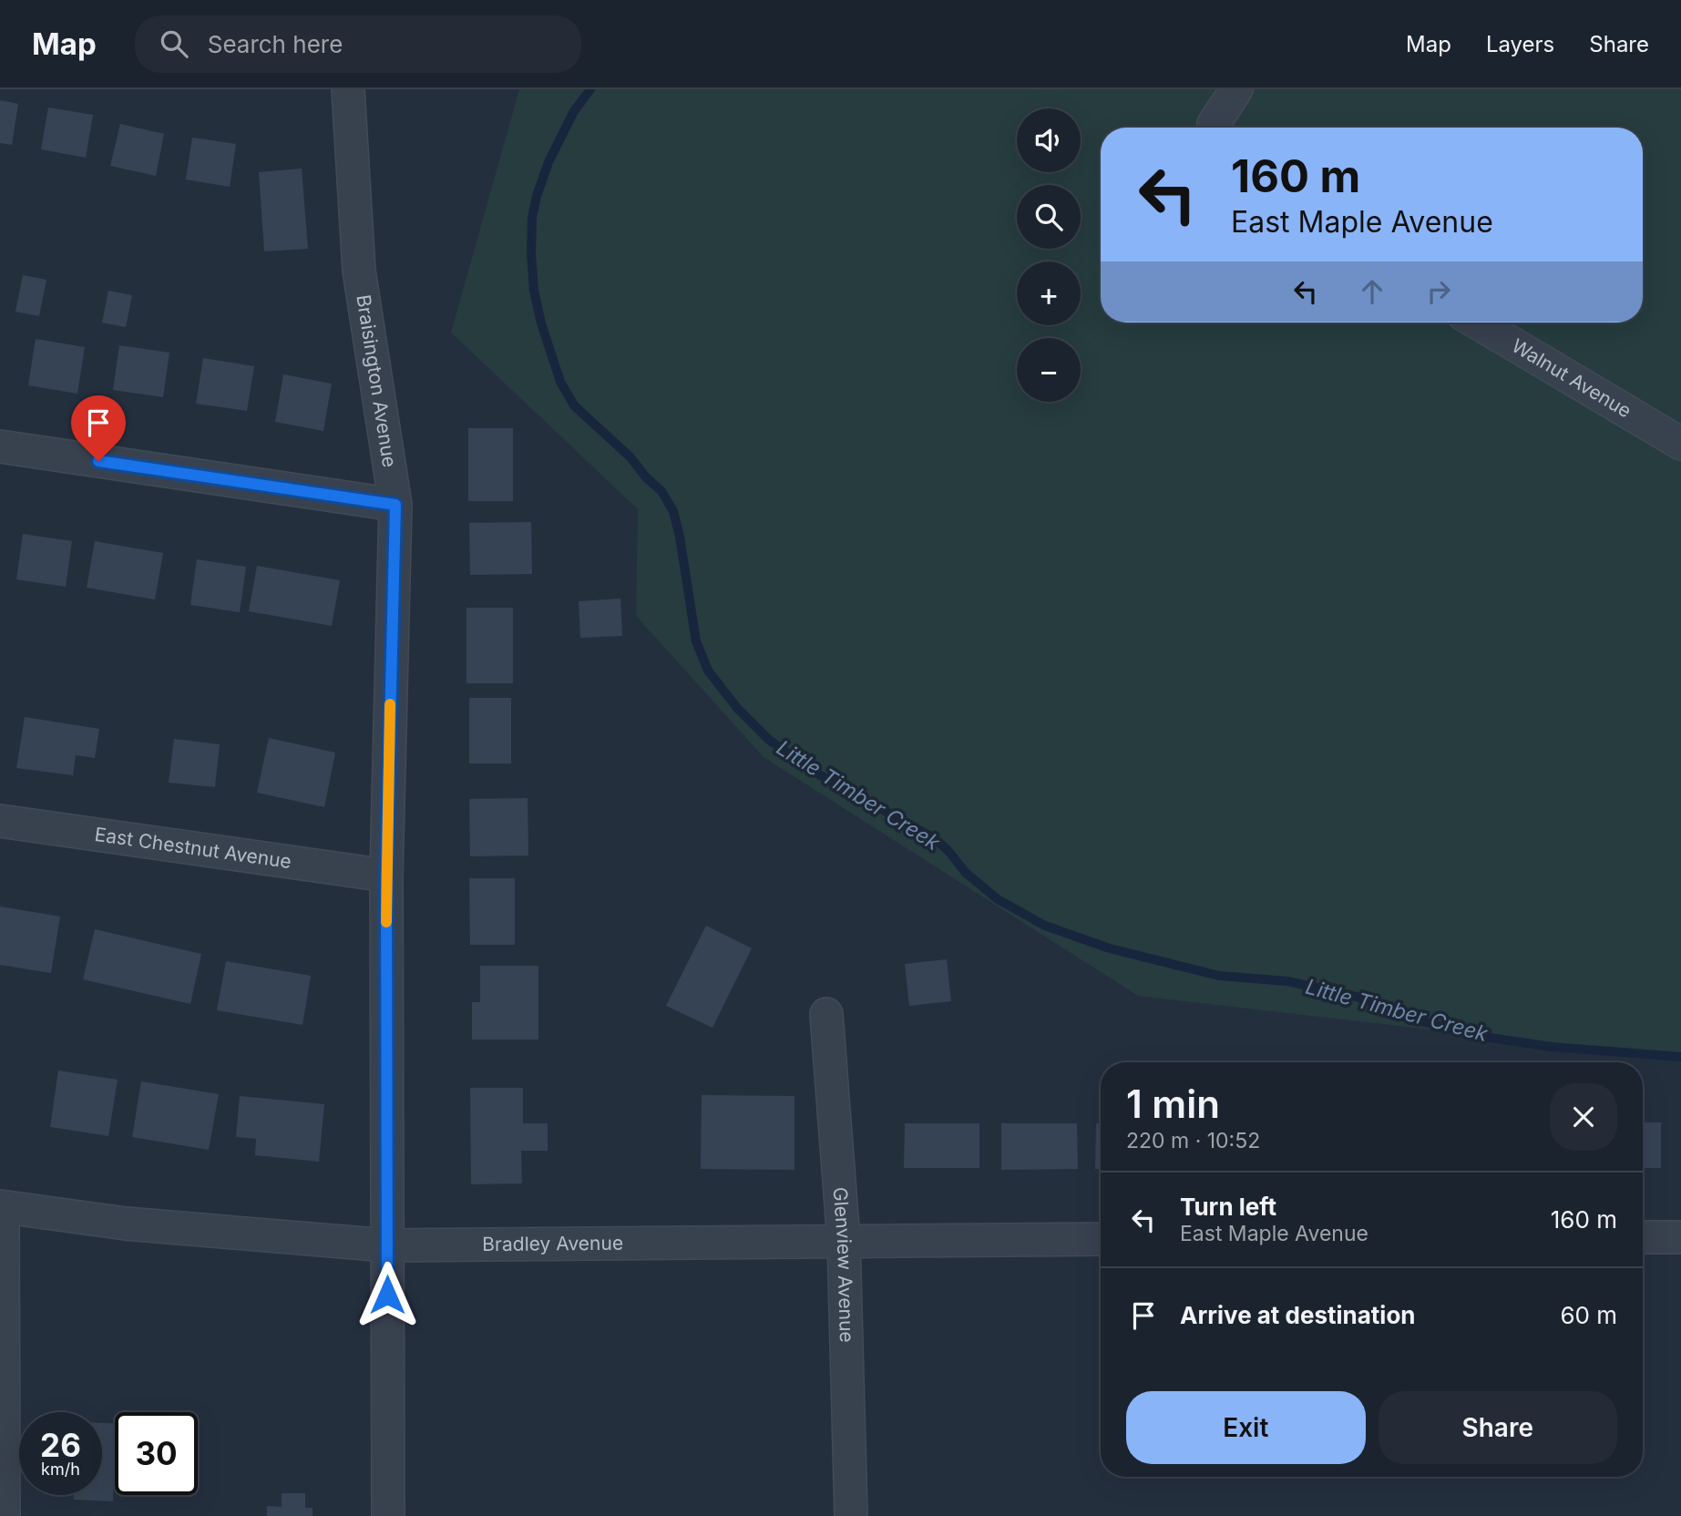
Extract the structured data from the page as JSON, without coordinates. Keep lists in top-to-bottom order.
{
  "streets": {
    "street": [
      "Walnut Avenue",
      "Braisington Avenue",
      "East Chestnut Avenue",
      "Bradley Avenue",
      "Glenview Avenue"
    ]
  },
  "crossings": [
    ["Braisington Avenue", "East Chestnut Avenue"],
    ["Braisington Avenue", "Bradley Avenue"],
    ["Bradley Avenue", "Glenview Avenue"]
  ],
  "water": ["Little Timber Creek"],
  "page": {
    "header": "Map",
    "search": "Search here",
    "nav": ["Map", "Layers", "Share"],
    "map_buttons": ["+", "−"],
    "turn": ["160 m", "East Maple Avenue"],
    "heading": ["1 min", "220 m · 10:52"],
    "list": [
      {
        "name": "Turn left",
        "note": "East Maple Avenue",
        "value": "160 m"
      },
      {
        "name": "Arrive at destination",
        "value": "60 m"
      }
    ],
    "buttons": ["Exit", "Share"],
    "speed": "26 km/h",
    "limit": "30"
  }
}
